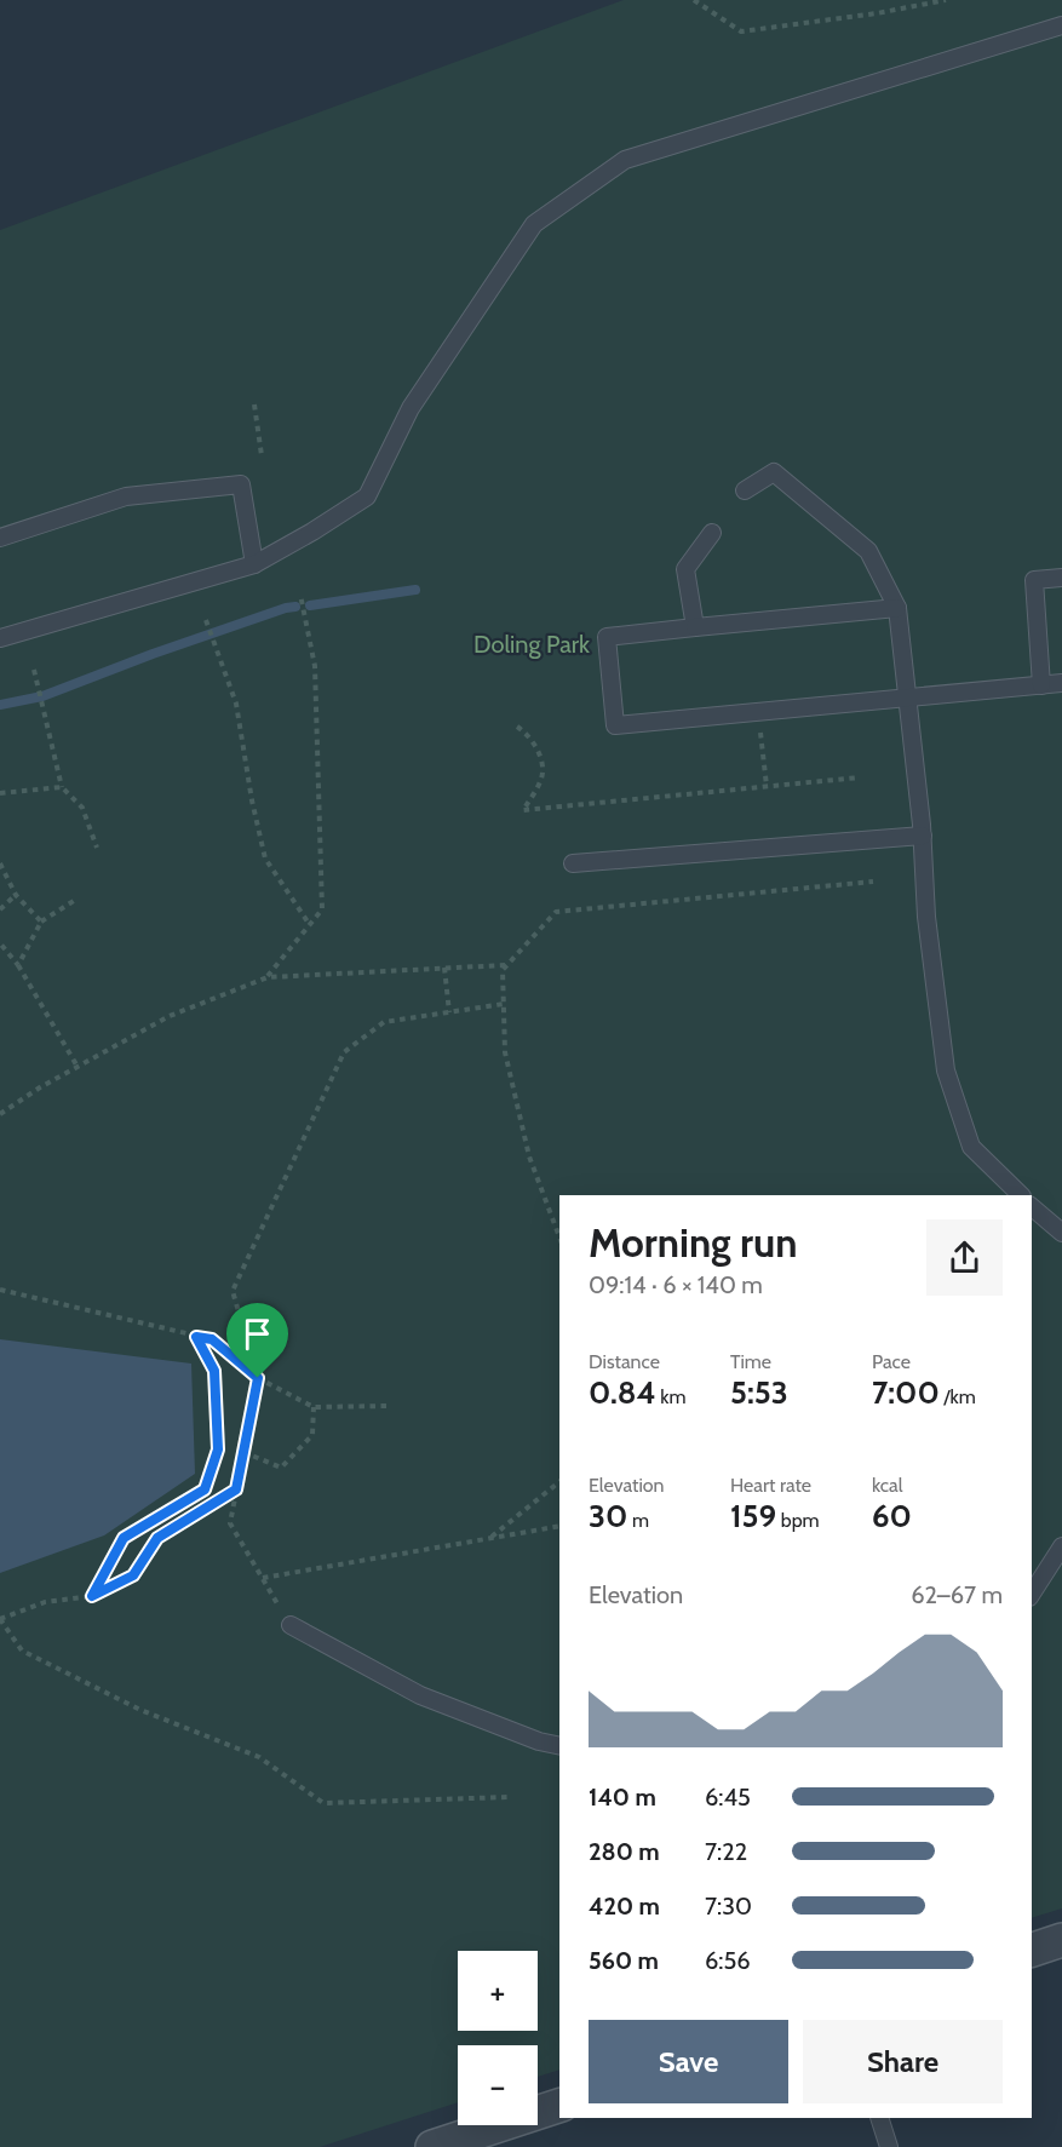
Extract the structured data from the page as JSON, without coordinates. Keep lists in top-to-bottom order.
{
  "parks": ["Doling Park"],
  "page": {
    "heading": ["Morning run", "09:14 · 6 × 140 m"],
    "stats": [
      ["Distance", "0.84 km"],
      ["Time", "5:53"],
      ["Pace", "7:00 /km"],
      ["Elevation", "30 m"],
      ["Heart rate", "159 bpm"],
      ["kcal", "60"]
    ],
    "chart": ["Elevation", "62–67 m"],
    "list": [
      {
        "name": "140 m",
        "note": "6:45"
      },
      {
        "name": "280 m",
        "note": "7:22"
      },
      {
        "name": "420 m",
        "note": "7:30"
      },
      {
        "name": "560 m",
        "note": "6:56"
      }
    ],
    "map_buttons": ["+", "−"],
    "buttons": ["Save", "Share"]
  }
}
